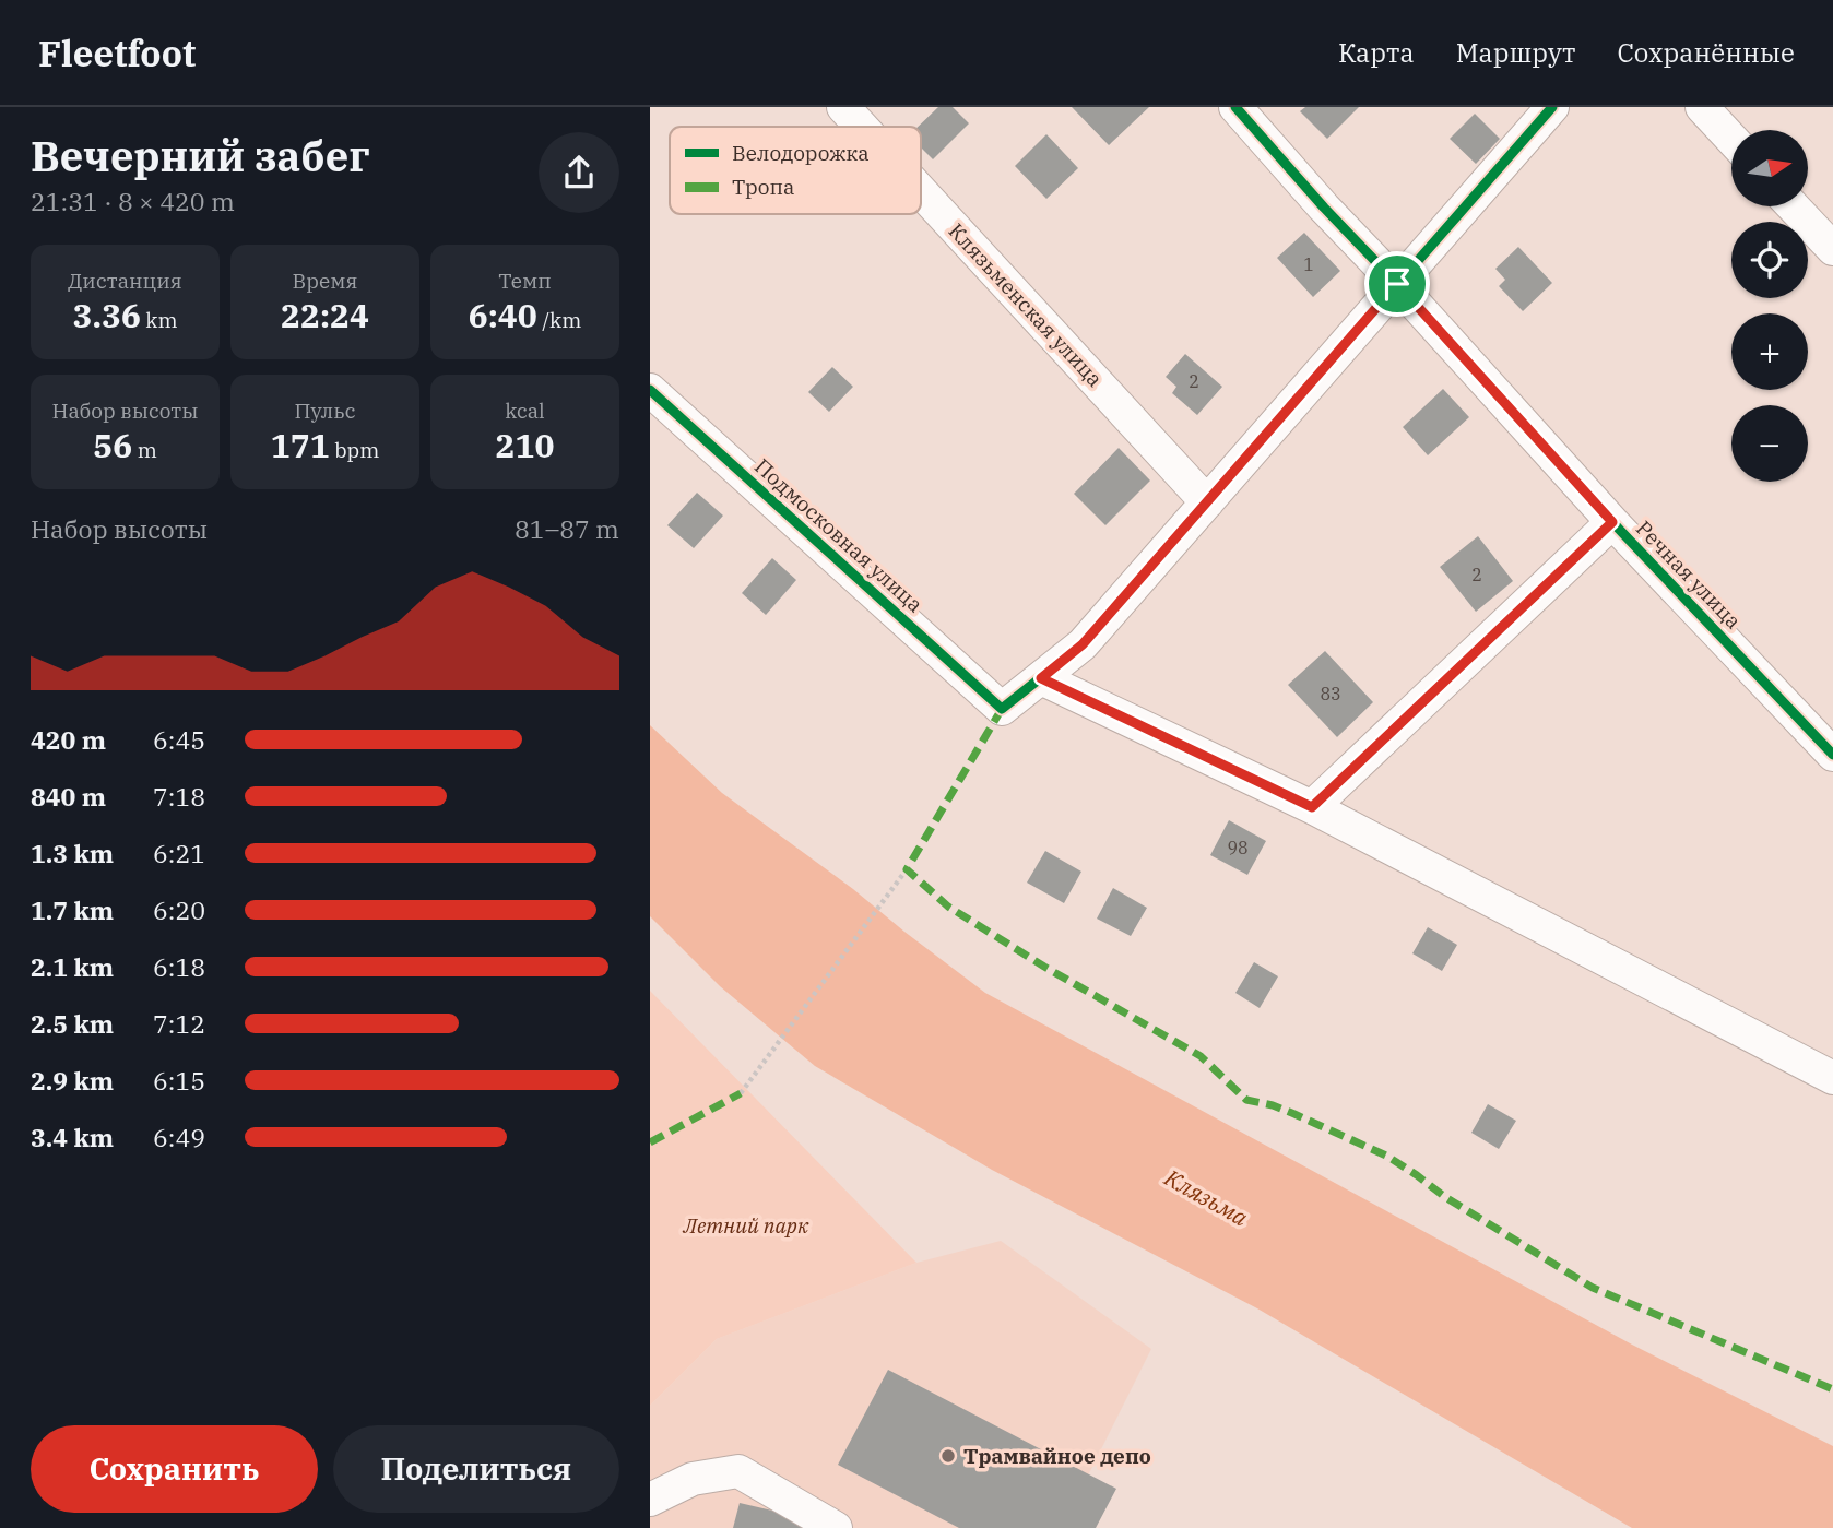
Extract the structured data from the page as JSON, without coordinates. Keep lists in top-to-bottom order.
{
  "streets": {
    "street": ["Клязьменская улица", "Подмосковная улица", "Речная улица"]
  },
  "water": ["Клязьма"],
  "parks": ["Летний парк"],
  "places": ["Трамвайное депо"],
  "house_numbers": [
    "1",
    "2",
    "2",
    "83",
    "98"
  ],
  "legend": ["Велодорожка", "Тропа"],
  "north": "right",
  "page": {
    "header": "Fleetfoot",
    "nav": ["Карта", "Маршрут", "Сохранённые"],
    "heading": ["Вечерний забег", "21:31 · 8 × 420 m"],
    "map_buttons": ["+", "−"],
    "stats": [
      ["Дистанция", "3.36 km"],
      ["Время", "22:24"],
      ["Темп", "6:40 /km"],
      ["Набор высоты", "56 m"],
      ["Пульс", "171 bpm"],
      ["kcal", "210"]
    ],
    "chart": ["Набор высоты", "81–87 m"],
    "list": [
      {
        "name": "420 m",
        "note": "6:45"
      },
      {
        "name": "840 m",
        "note": "7:18"
      },
      {
        "name": "1.3 km",
        "note": "6:21"
      },
      {
        "name": "1.7 km",
        "note": "6:20"
      },
      {
        "name": "2.1 km",
        "note": "6:18"
      },
      {
        "name": "2.5 km",
        "note": "7:12"
      },
      {
        "name": "2.9 km",
        "note": "6:15"
      },
      {
        "name": "3.4 km",
        "note": "6:49"
      }
    ],
    "buttons": ["Сохранить", "Поделиться"]
  }
}
